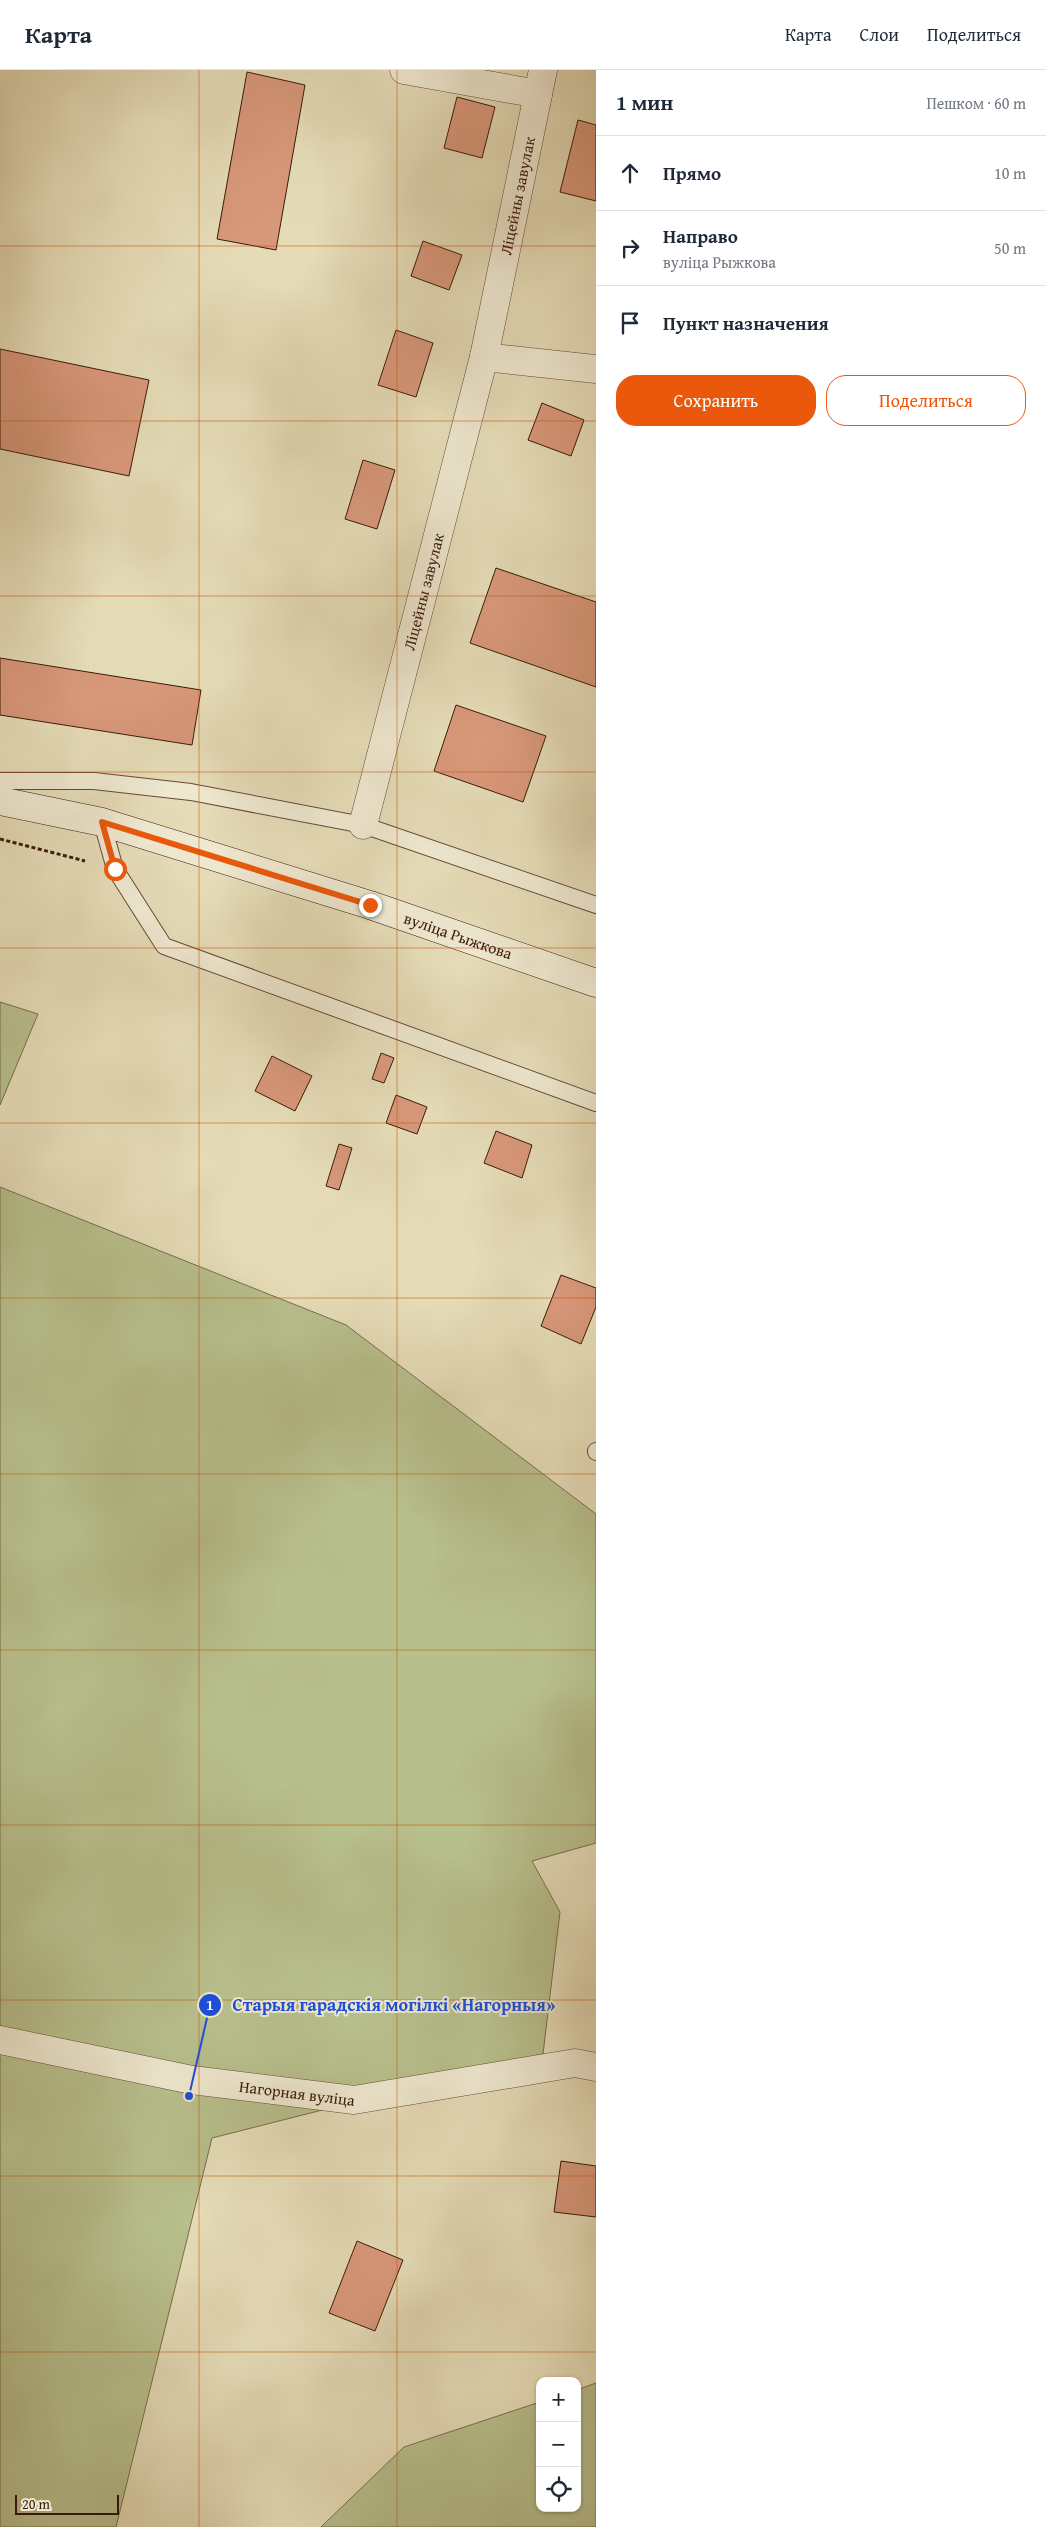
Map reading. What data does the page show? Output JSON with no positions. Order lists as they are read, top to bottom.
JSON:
{
  "streets": {
    "street": ["Ліцейны завулак", "вуліца Рыжкова", "Нагорная вуліца"]
  },
  "places": ["Старыя гарадскія могілкі «Нагорныя»"],
  "scale_bar": "20 m",
  "page": {
    "header": "Карта",
    "nav": ["Карта", "Слои", "Поделиться"],
    "heading": ["1 мин", "Пешком · 60 m"],
    "list": [
      ["Прямо", "10 m"],
      ["Направо", "вуліца Рыжкова", "50 m"],
      "Пункт назначения"
    ],
    "buttons": ["Сохранить", "Поделиться"],
    "map_buttons": ["+", "−"],
    "scale": "20 m"
  }
}
